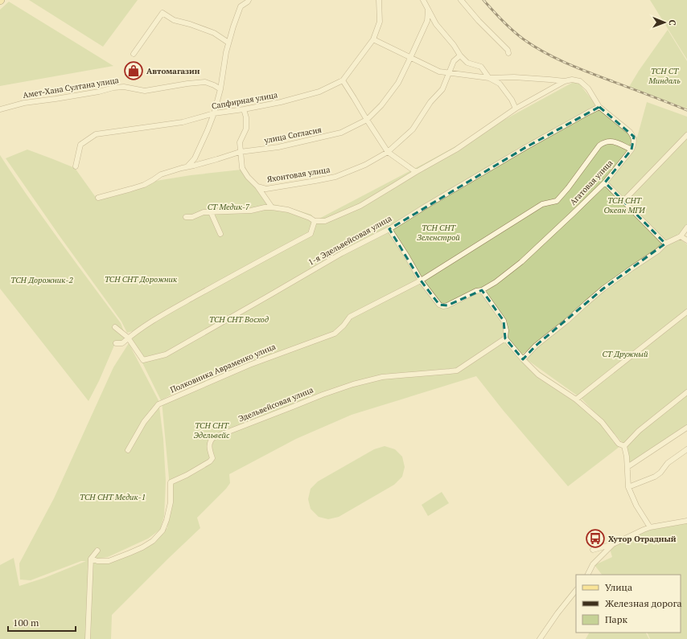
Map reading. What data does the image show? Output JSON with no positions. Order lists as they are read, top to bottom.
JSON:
{
  "streets": {
    "street": [
      "Амет-Хана Султана улица",
      "Сапфирная улица",
      "улица Согласия",
      "Яхонтовая улица",
      "Агатовая улица",
      "1-я Эдельвейсовая улица",
      "Полковника Авраменко улица",
      "Эдельвейсовая улица"
    ]
  },
  "crossings": [
    ["Агатовая улица", "1-я Эдельвейсовая улица"],
    ["Агатовая улица", "Полковника Авраменко улица"]
  ],
  "parks": [
    "ТСН СТ Миндаль",
    "ТСН СНТ Океан МГИ",
    "СТ Медик-7",
    "ТСН СНТ Зеленстрой",
    "ТСН СНТ Дорожник",
    "ТСН Дорожник-2",
    "ТСН СНТ Восход",
    "СТ Дружный",
    "ТСН СНТ Эдельвейс",
    "ТСН СНТ Медик-1"
  ],
  "places": {
    "shop": ["Автомагазин"],
    "bus stop": ["Хутор Отрадный"]
  },
  "legend": ["Улица", "Железная дорога", "Парк"],
  "scale_bar": "100 m",
  "north": "right"
}
